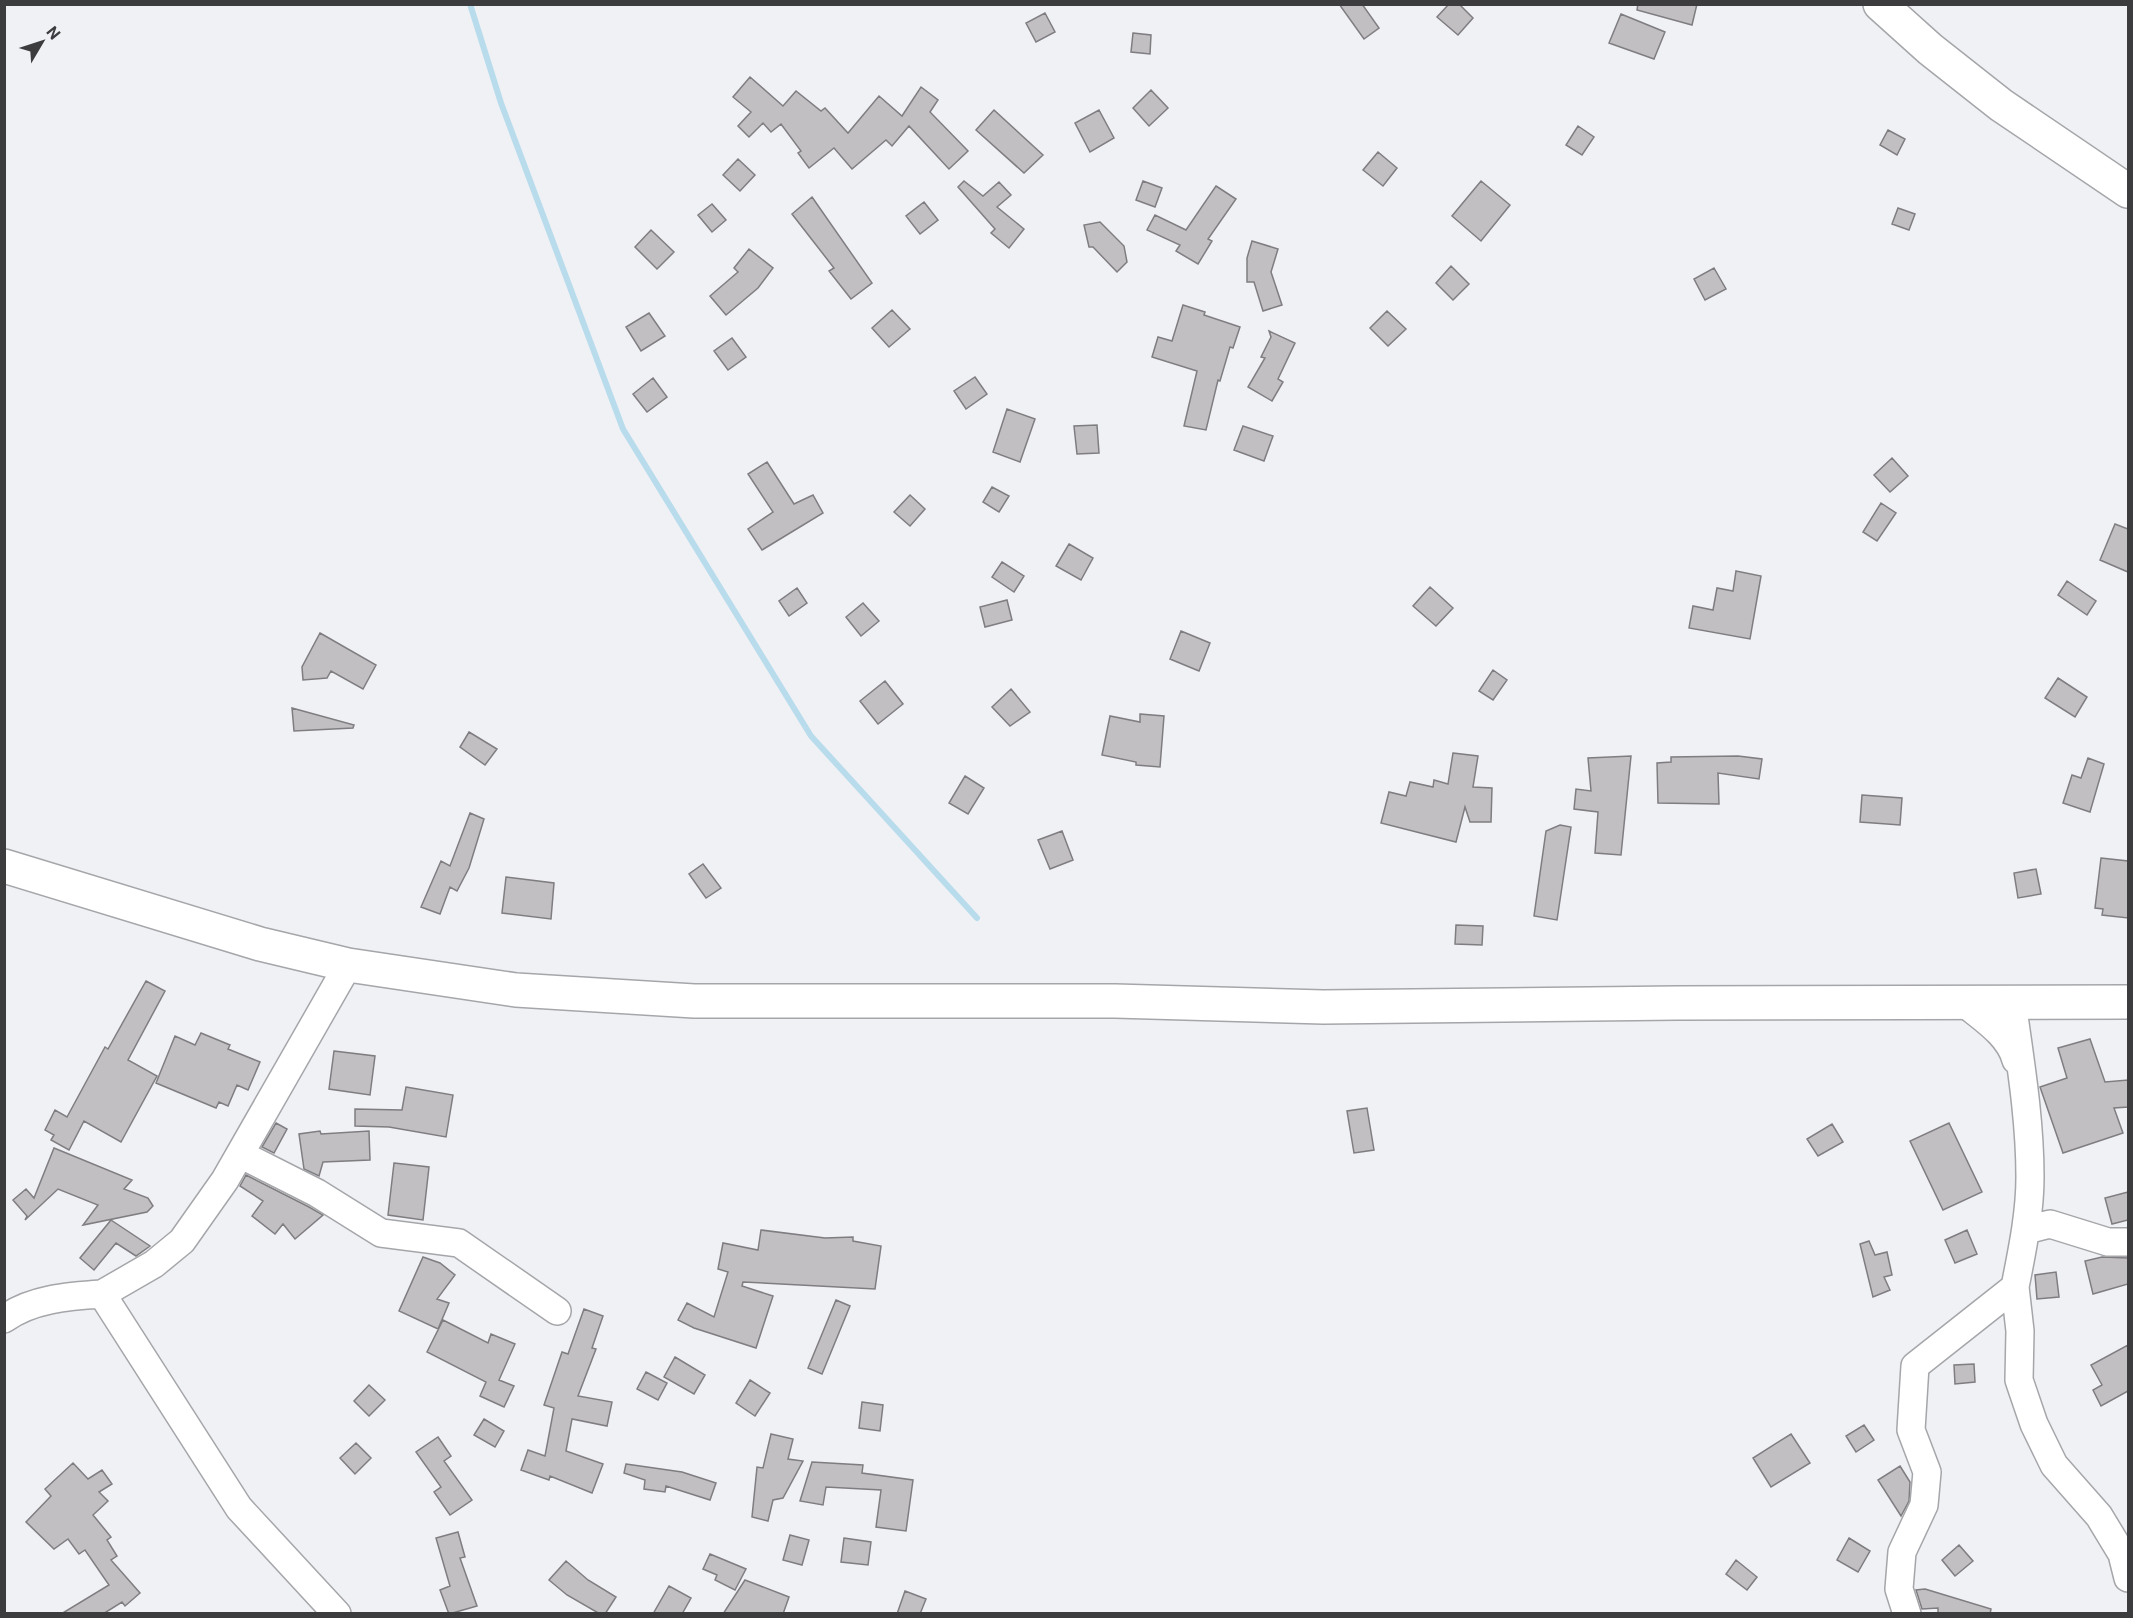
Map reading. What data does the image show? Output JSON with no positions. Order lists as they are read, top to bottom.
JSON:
{
  "north": "top right"
}
